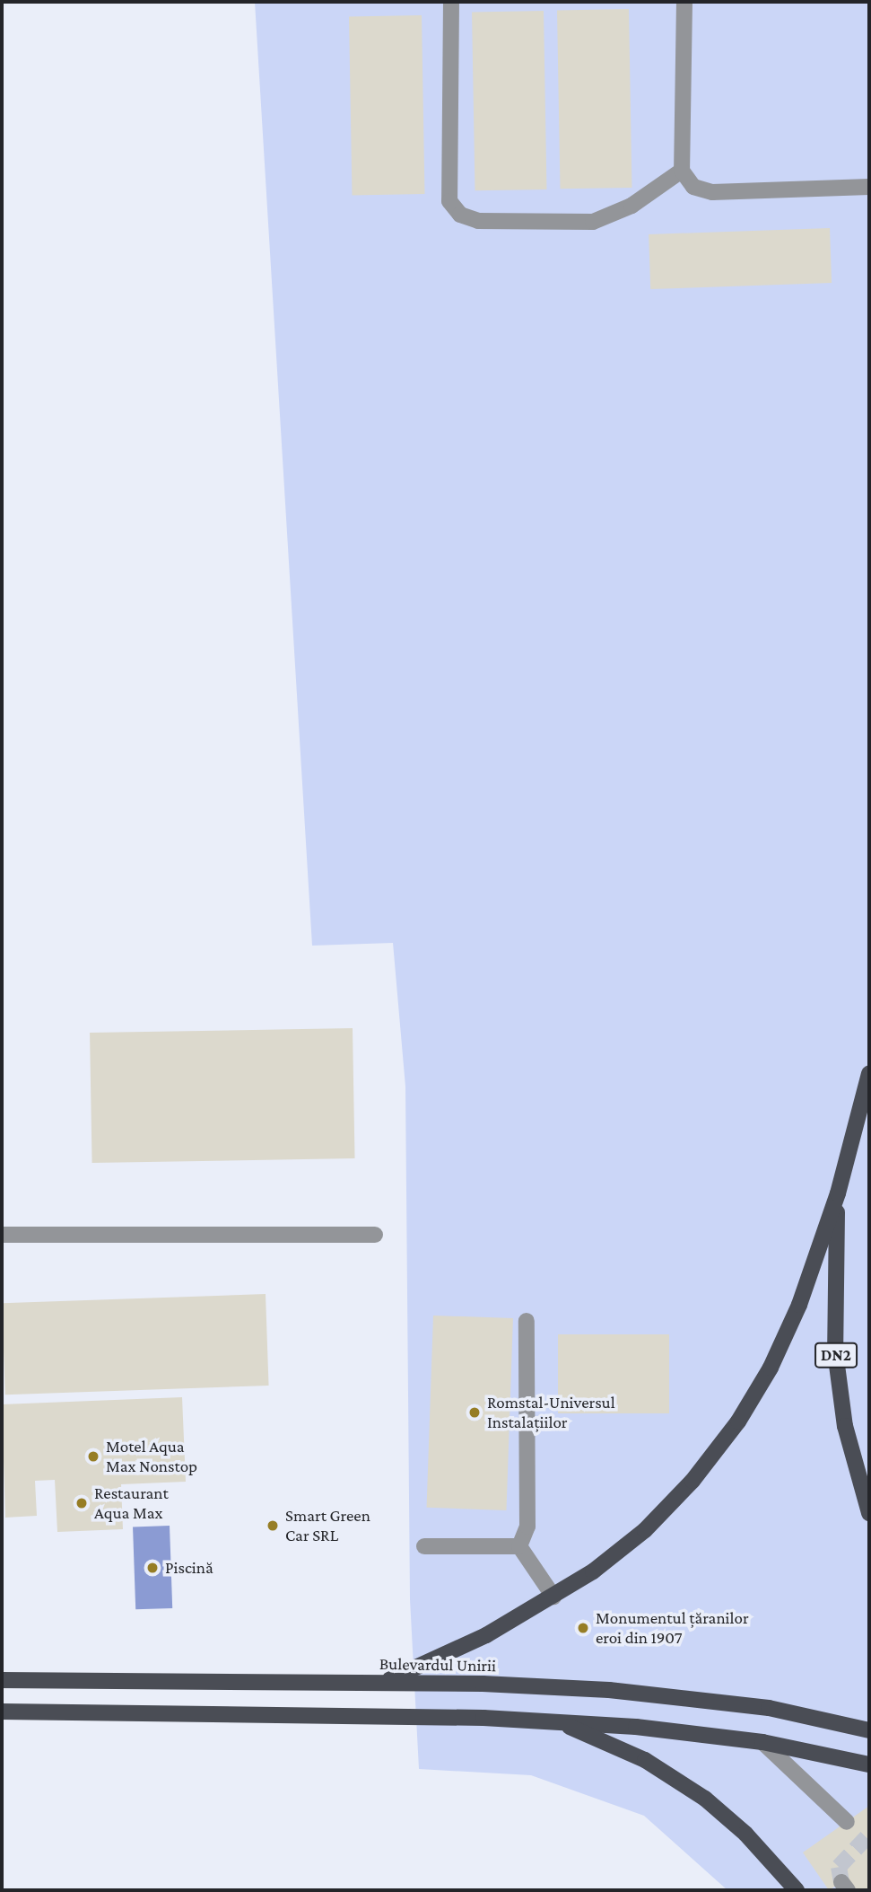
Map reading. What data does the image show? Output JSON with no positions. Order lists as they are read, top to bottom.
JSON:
{
  "streets": {
    "main road": ["DN2", "Bulevardul Unirii"]
  },
  "places": [
    "Romstal-Universul Instalațiilor",
    "Motel Aqua Max Nonstop",
    "Restaurant Aqua Max",
    "Smart Green Car SRL",
    "Piscină",
    "Monumentul țăranilor eroi din 1907"
  ]
}
